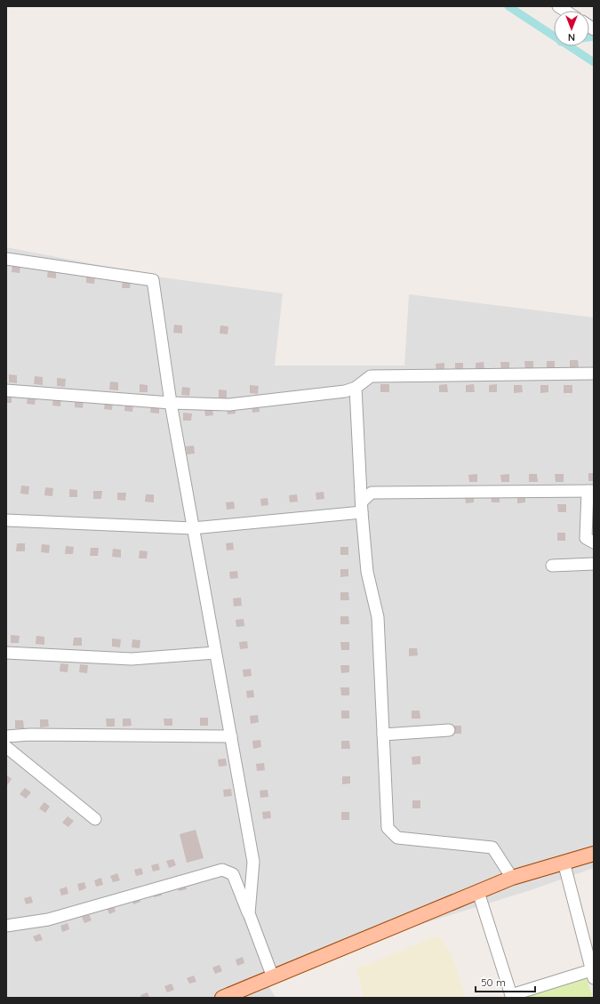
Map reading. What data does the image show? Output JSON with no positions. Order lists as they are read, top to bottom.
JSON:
{
  "scale_bar": "50 m",
  "north": "bottom"
}
